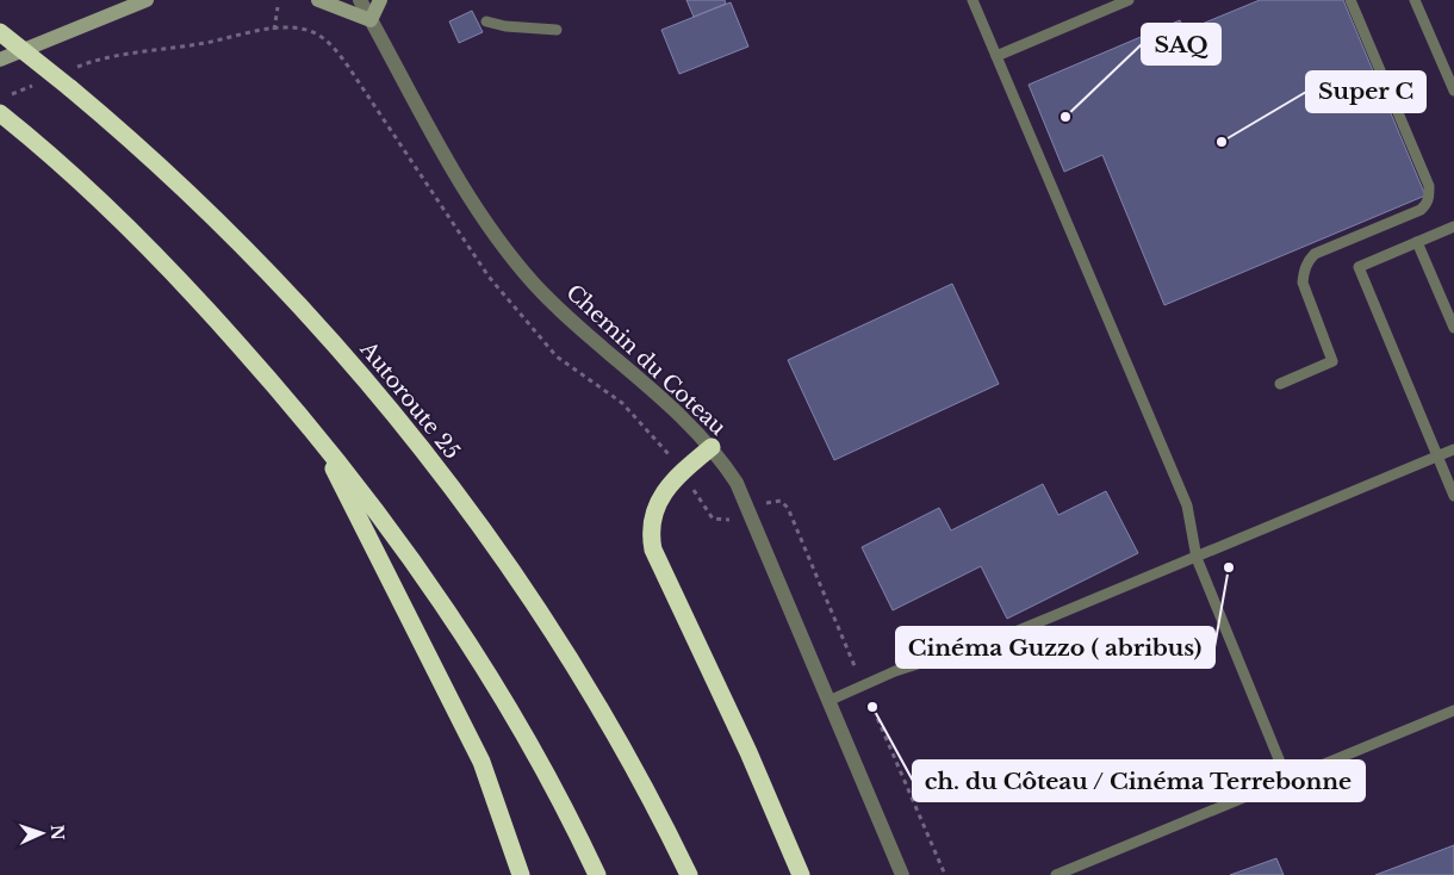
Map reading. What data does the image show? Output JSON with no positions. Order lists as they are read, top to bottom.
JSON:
{
  "streets": {
    "highway": ["Autoroute 25"],
    "street": ["Chemin du Coteau"]
  },
  "places": [
    "SAQ",
    "Super C",
    "Cinéma Guzzo ( abribus)",
    "ch. du Côteau / Cinéma Terrebonne"
  ],
  "north": "right"
}
